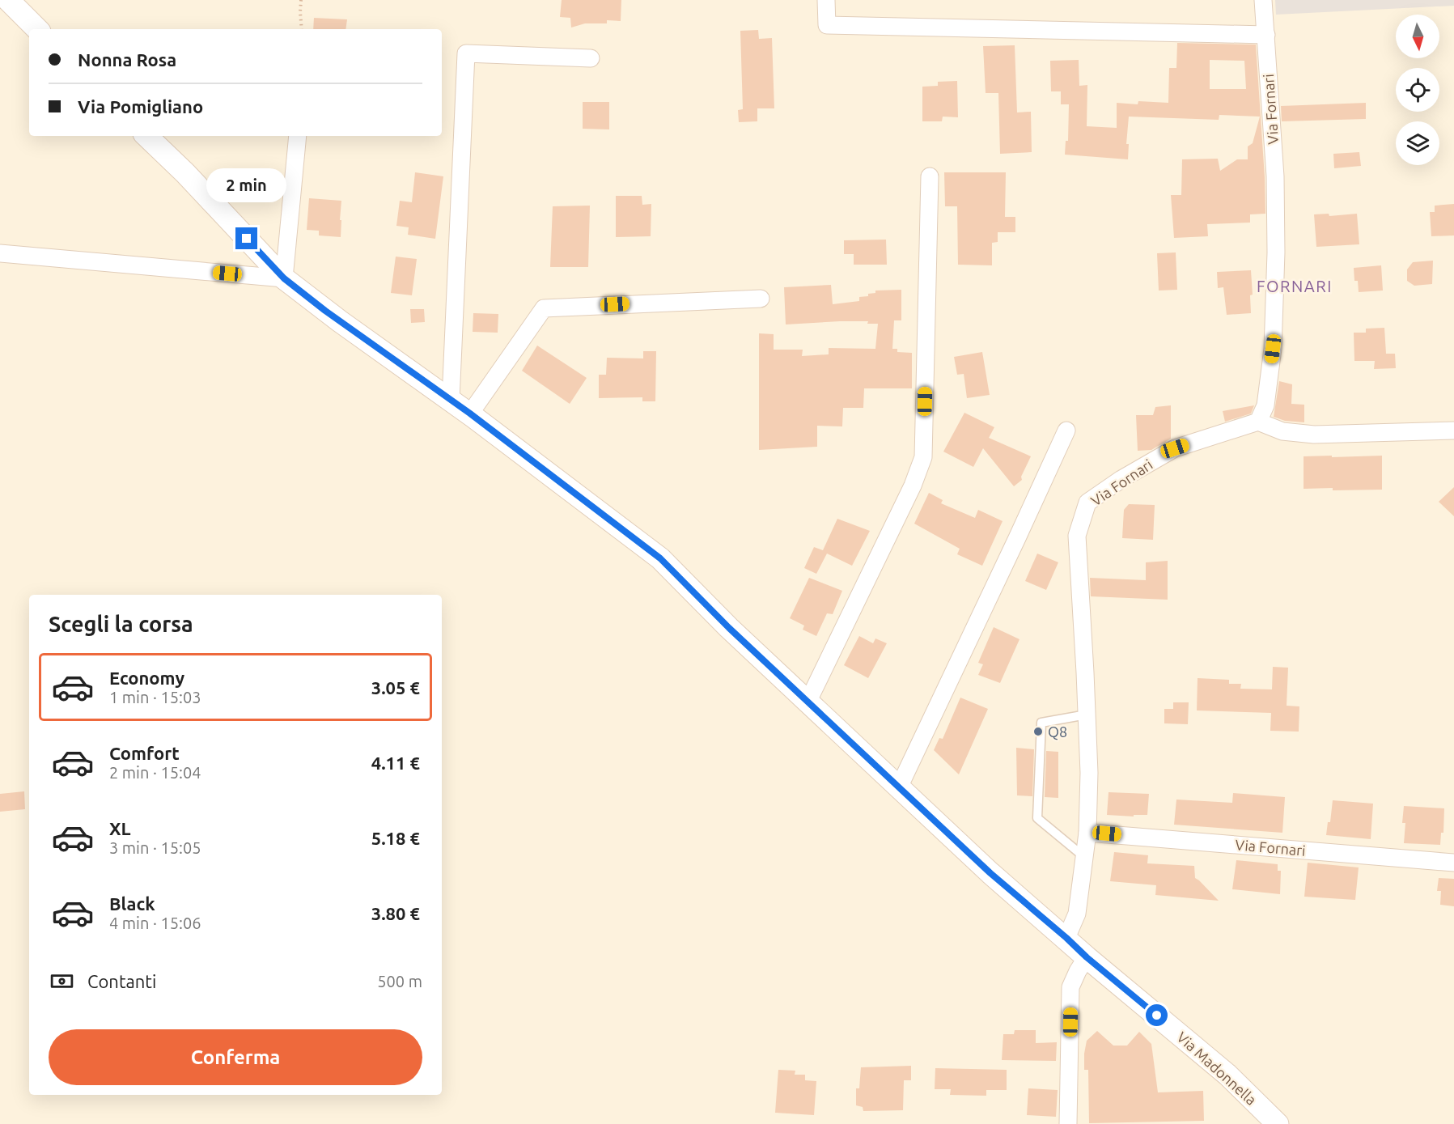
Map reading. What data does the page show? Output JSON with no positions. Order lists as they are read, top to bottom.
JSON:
{
  "streets": {
    "street": ["Via Fornari", "Via Madonnella"]
  },
  "crossings": [
    ["Via Fornari", "Via Madonnella"]
  ],
  "districts": ["FORNARI"],
  "places": ["Q8"],
  "north": "bottom",
  "page": {
    "banner": ["Nonna Rosa", "Via Pomigliano"],
    "bubble": "2 min",
    "heading": "Scegli la corsa",
    "list": [
      {
        "name": "Economy",
        "note": "1 min · 15:03",
        "value": "3.05 €"
      },
      {
        "name": "Comfort",
        "note": "2 min · 15:04",
        "value": "4.11 €"
      },
      {
        "name": "XL",
        "note": "3 min · 15:05",
        "value": "5.18 €"
      },
      {
        "name": "Black",
        "note": "4 min · 15:06",
        "value": "3.80 €"
      }
    ],
    "pay": ["Contanti", "500 m"],
    "buttons": "Conferma"
  }
}
